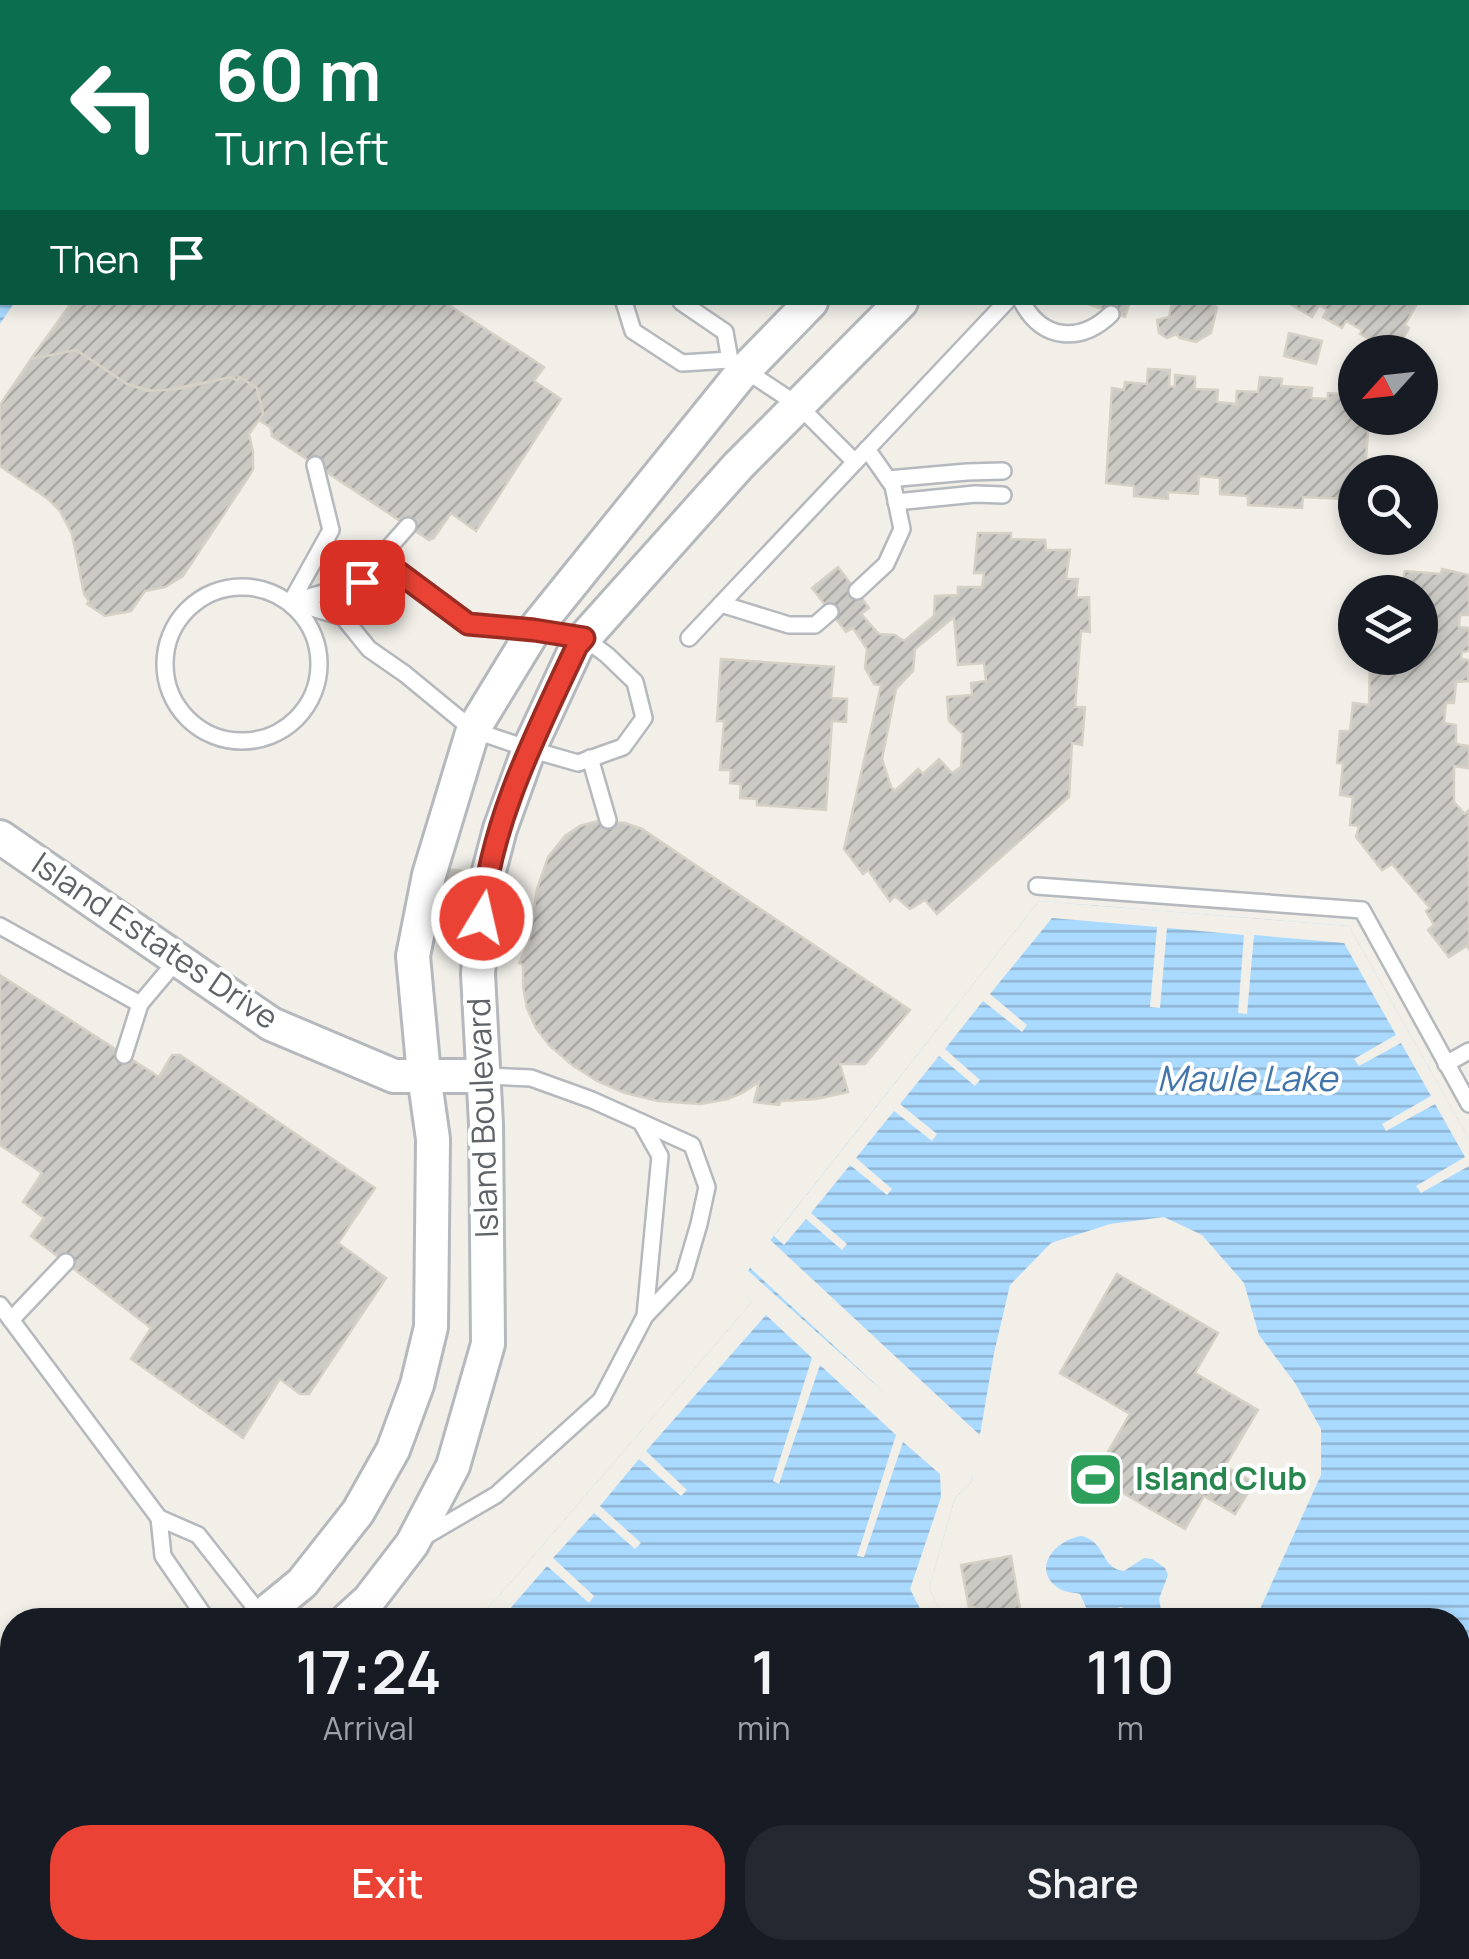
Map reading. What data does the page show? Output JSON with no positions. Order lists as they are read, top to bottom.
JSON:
{
  "streets": {
    "street": ["Island Estates Drive", "Island Boulevard"]
  },
  "crossings": [
    ["Island Estates Drive", "Island Boulevard"]
  ],
  "water": ["Maule Lake"],
  "places": {
    "sports": ["Island Club"]
  },
  "north": "bottom left",
  "page": {
    "turn": ["60 m", "Turn left"],
    "then": "Then",
    "eta": [
      "17:24",
      "Arrival",
      "1",
      "min",
      "110",
      "m"
    ],
    "buttons": ["Exit", "Share"]
  }
}
